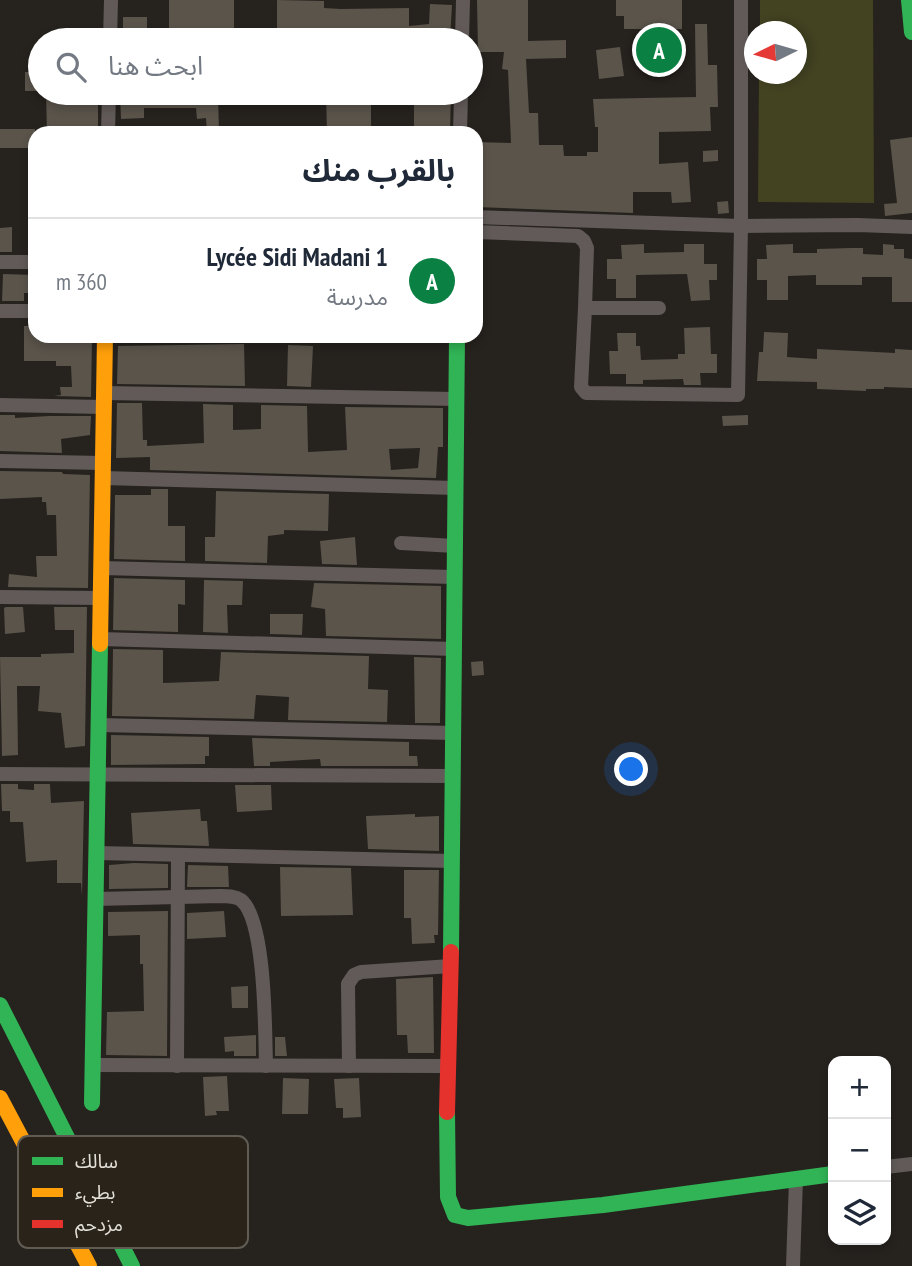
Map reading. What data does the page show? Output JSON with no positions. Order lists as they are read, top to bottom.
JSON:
{
  "legend": ["سالك", "بطيء", "مزدحم"],
  "north": "left",
  "page": {
    "pins": "A",
    "search": "ابحث هنا",
    "heading": "بالقرب منك",
    "list": [
      {
        "mark": "A",
        "name": "Lycée Sidi Madani 1",
        "note": "مدرسة",
        "value": "360 m"
      }
    ],
    "map_buttons": ["+", "−"]
  }
}
